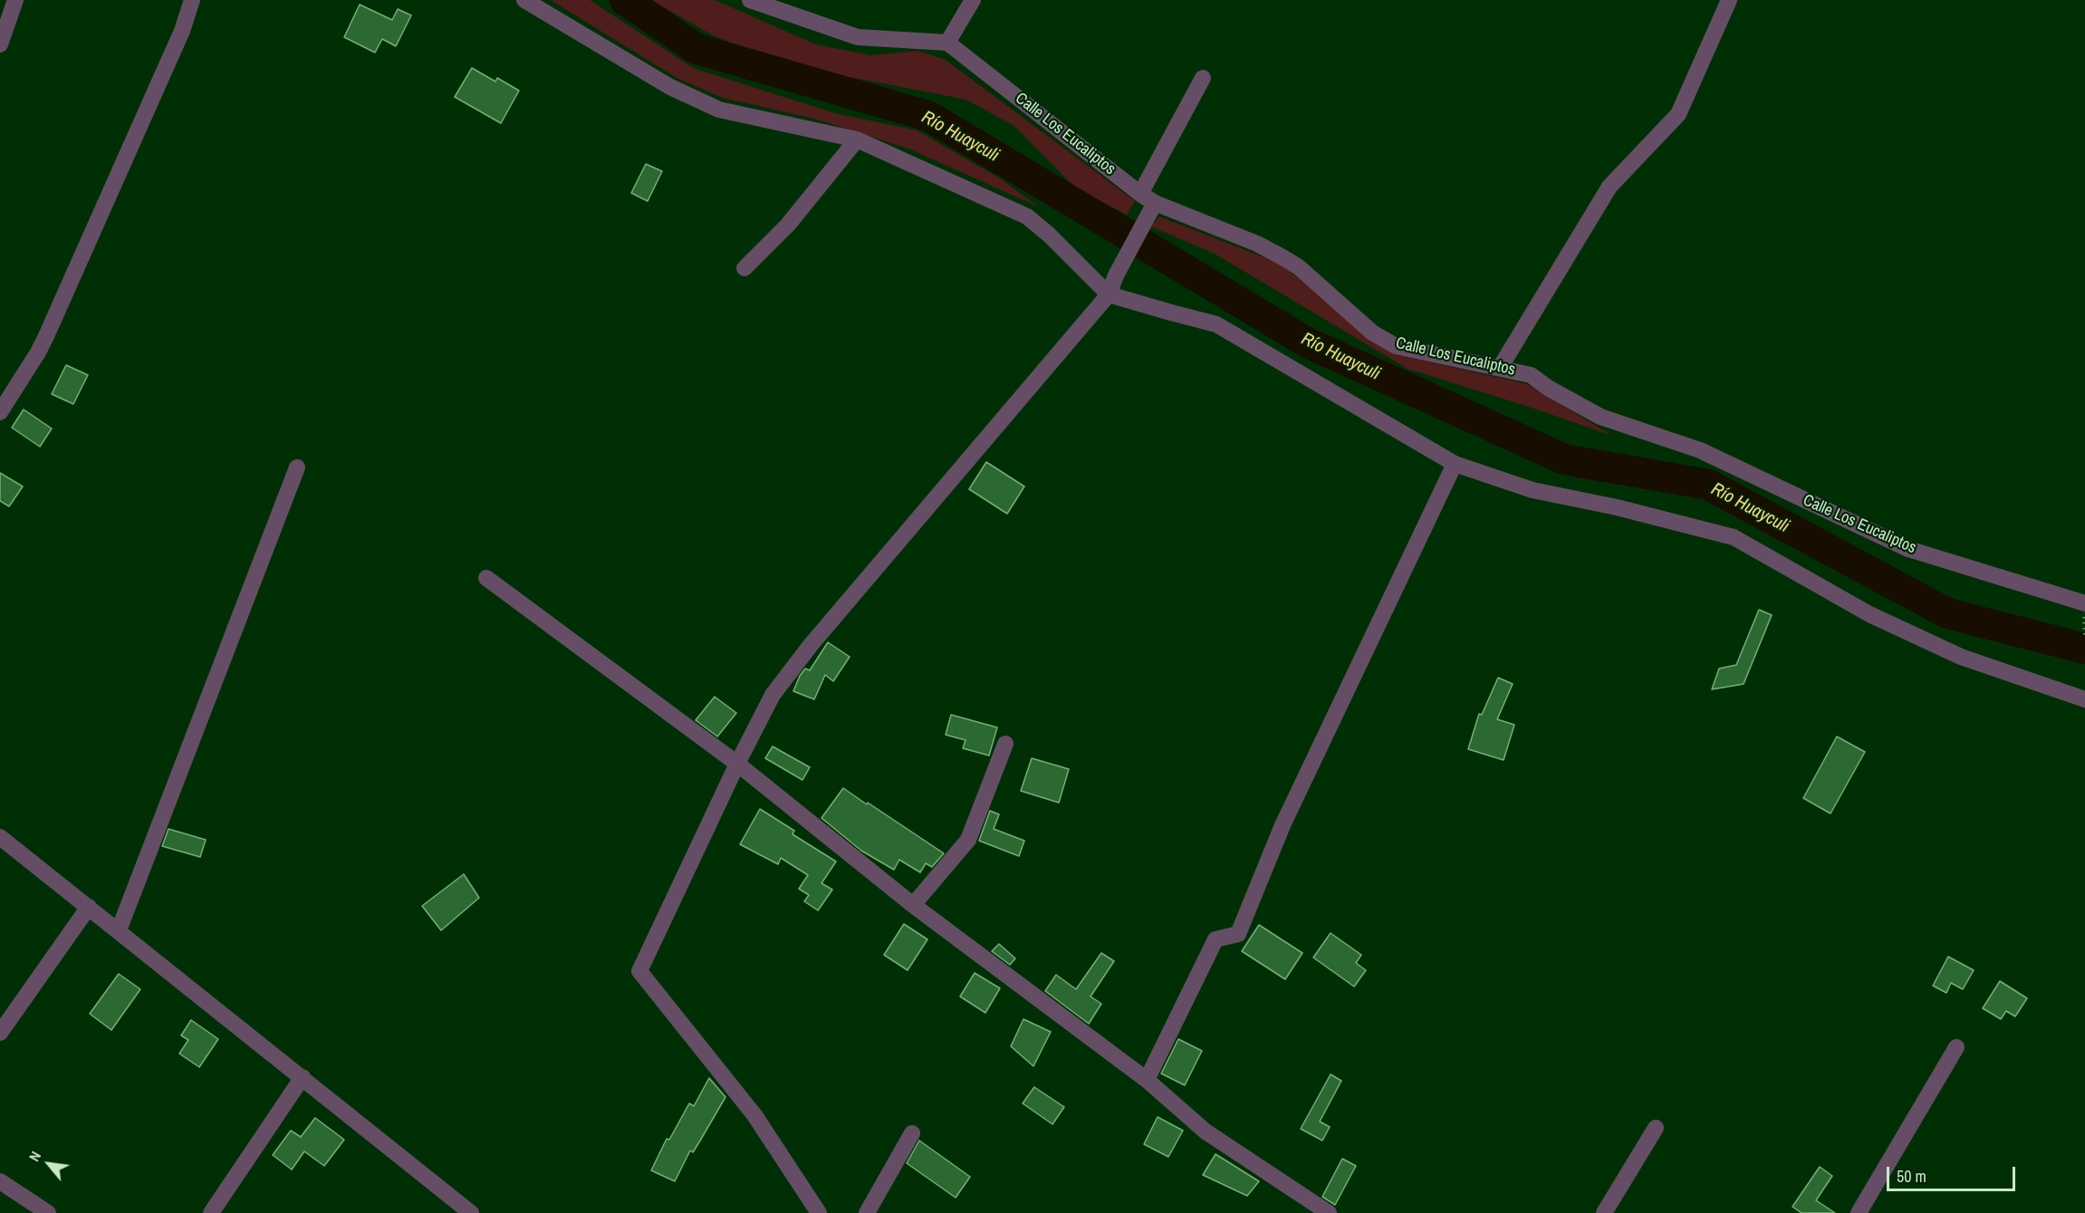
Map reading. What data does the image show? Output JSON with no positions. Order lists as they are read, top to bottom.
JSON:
{
  "streets": {
    "street": ["Calle Los Eucaliptos"]
  },
  "water": ["Río Huayculi"],
  "scale_bar": "50 m",
  "north": "top left"
}
